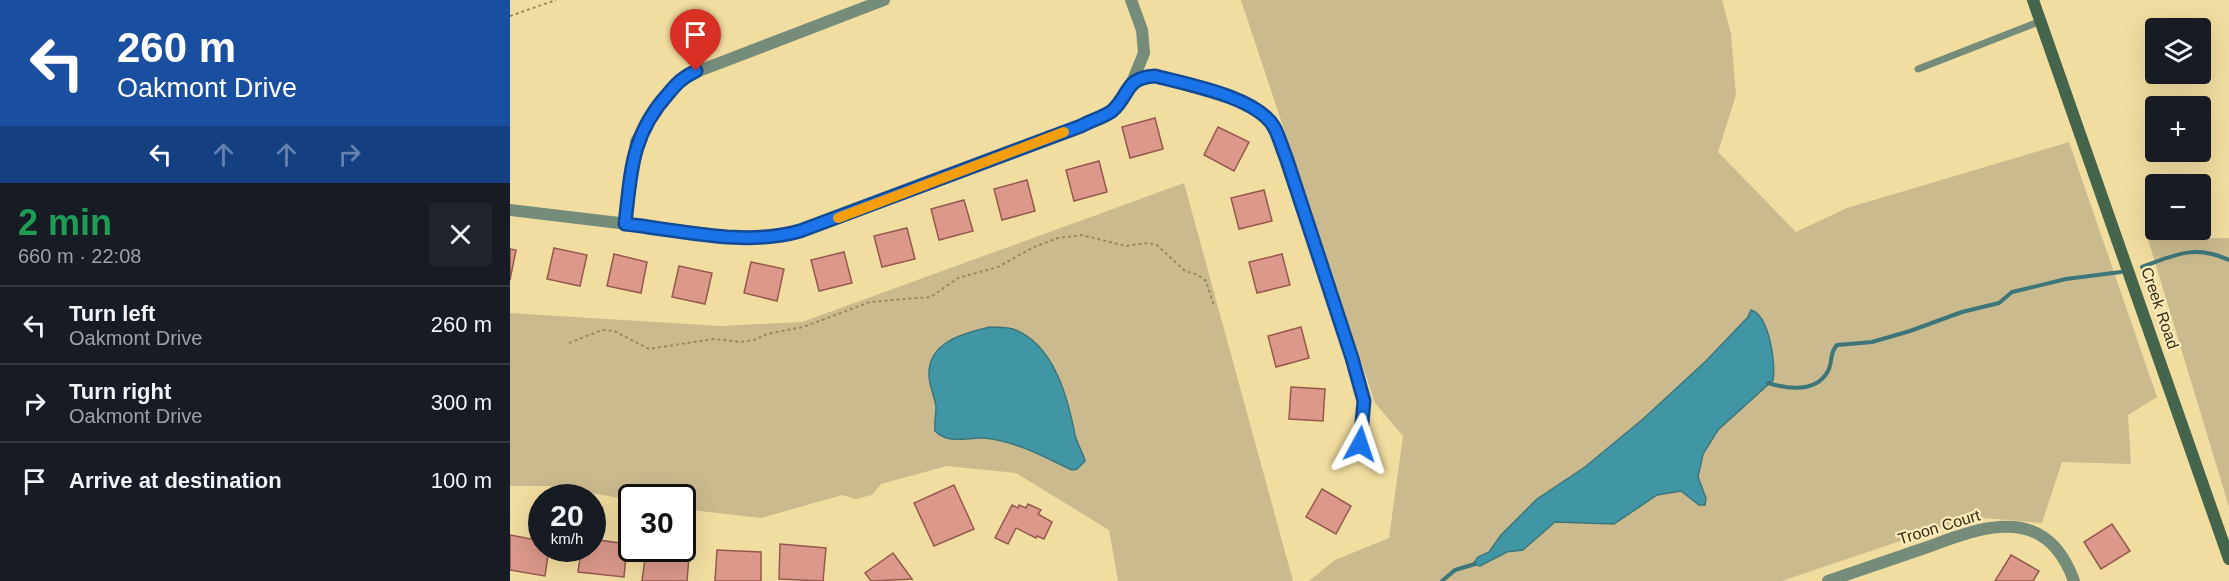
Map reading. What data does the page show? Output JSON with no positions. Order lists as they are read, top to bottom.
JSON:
{
  "streets": {
    "main road": ["Creek Road"],
    "street": ["Troon Court"]
  },
  "page": {
    "turn": ["260 m", "Oakmont Drive"],
    "map_buttons": ["+", "−"],
    "heading": ["2 min", "660 m · 22:08"],
    "list": [
      {
        "name": "Turn left",
        "note": "Oakmont Drive",
        "value": "260 m"
      },
      {
        "name": "Turn right",
        "note": "Oakmont Drive",
        "value": "300 m"
      },
      {
        "name": "Arrive at destination",
        "value": "100 m"
      }
    ],
    "speed": "20 km/h",
    "limit": "30"
  }
}
